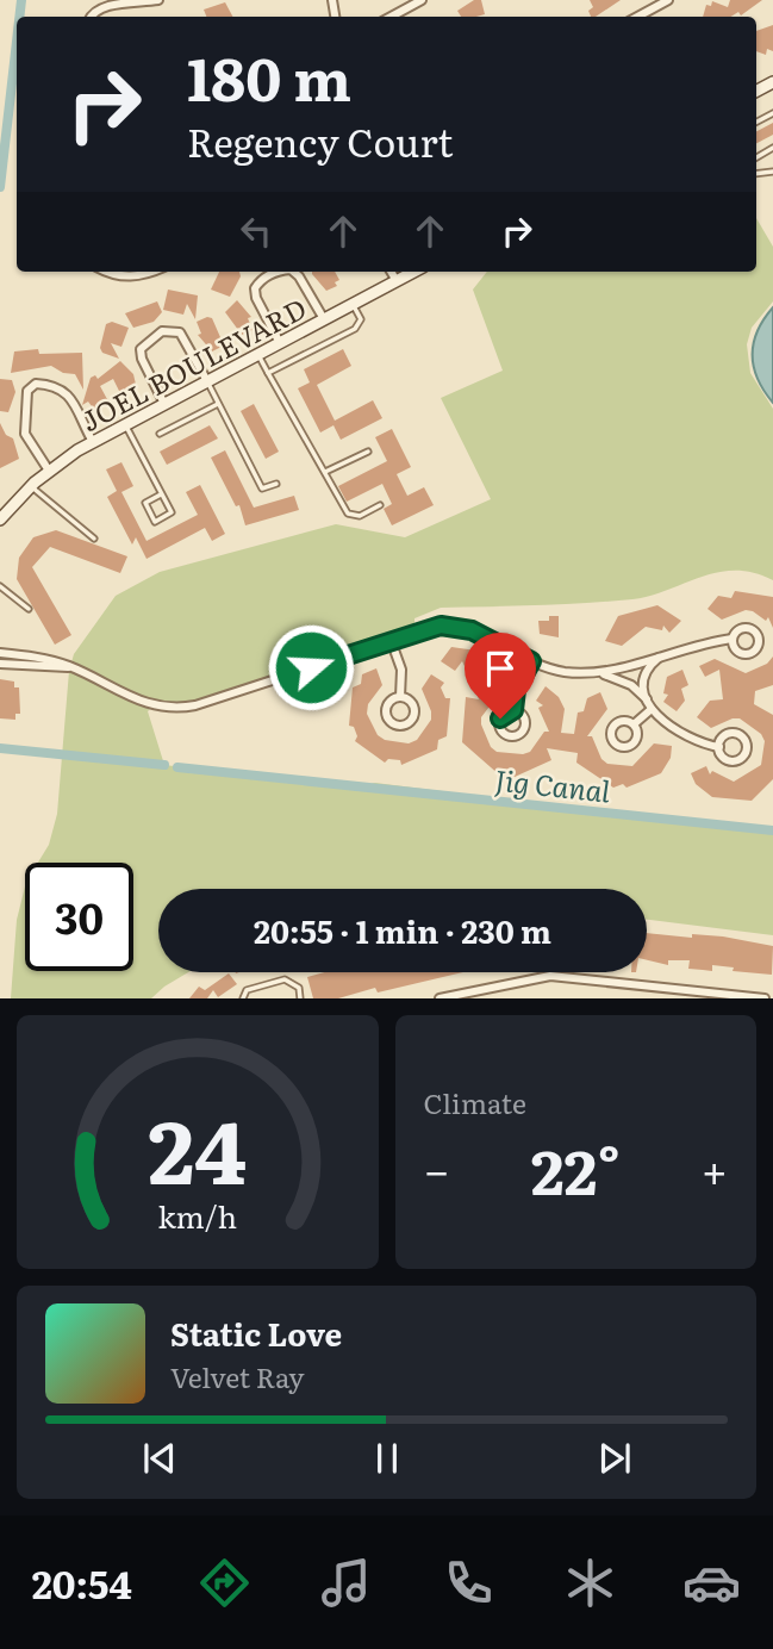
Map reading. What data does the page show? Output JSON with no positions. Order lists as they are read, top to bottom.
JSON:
{
  "streets": {
    "main road": ["JOEL BOULEVARD"]
  },
  "water": ["Jig Canal"],
  "page": {
    "turn": ["180 m", "Regency Court"],
    "limit": "30",
    "trip": "20:55 · 1 min · 230 m",
    "tile": "Climate",
    "heat": ["−", "22°", "+"],
    "song": ["Static Love", "Velvet Ray"],
    "tabs": "20:54",
    "gauge": ["24", "km/h"]
  }
}
